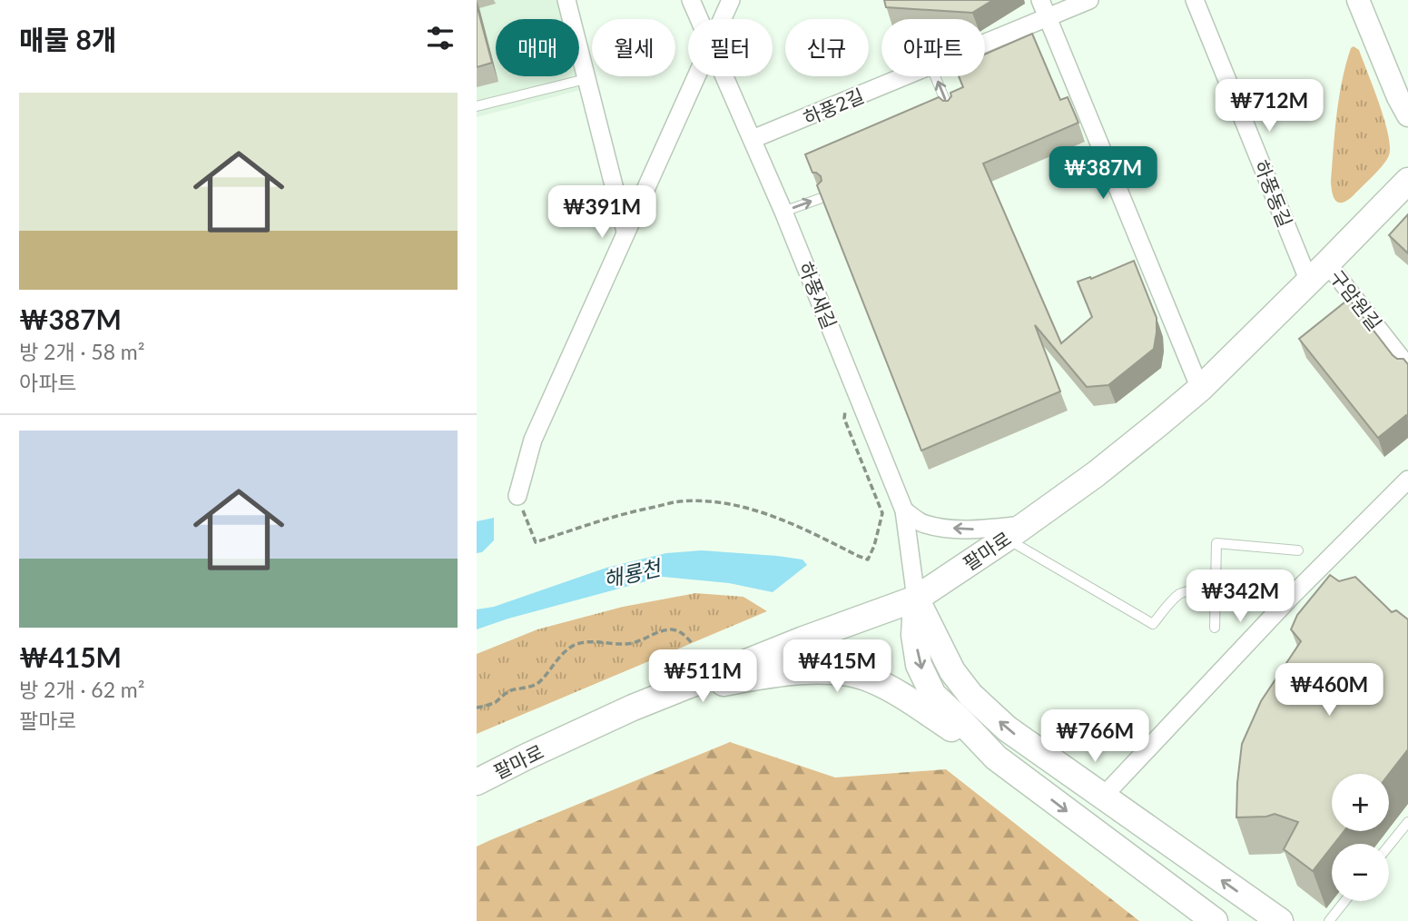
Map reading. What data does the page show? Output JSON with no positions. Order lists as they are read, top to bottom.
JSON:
{
  "streets": {
    "main road": ["팔마로"],
    "street": [
      "하풍2길",
      "하풍동길",
      "하풍새길",
      "구암원길"
    ]
  },
  "crossings": [
    ["하풍2길", "하풍새길"],
    ["하풍동길", "팔마로"],
    ["하풍새길", "팔마로"],
    ["구암원길", "팔마로"]
  ],
  "water": ["해룡천"],
  "page": {
    "heading": "매물 8개",
    "chip": [
      "매매",
      "월세",
      "필터",
      "신규",
      "아파트"
    ],
    "list": [
      {
        "name": "₩387M",
        "note": "방 2개 · 58 m² · 아파트"
      },
      {
        "name": "₩415M",
        "note": "방 2개 · 62 m² · 팔마로"
      }
    ],
    "price": [
      "₩712M",
      "₩387M",
      "₩391M",
      "₩342M",
      "₩415M",
      "₩511M",
      "₩460M",
      "₩766M"
    ],
    "map_buttons": ["+", "−"]
  }
}
